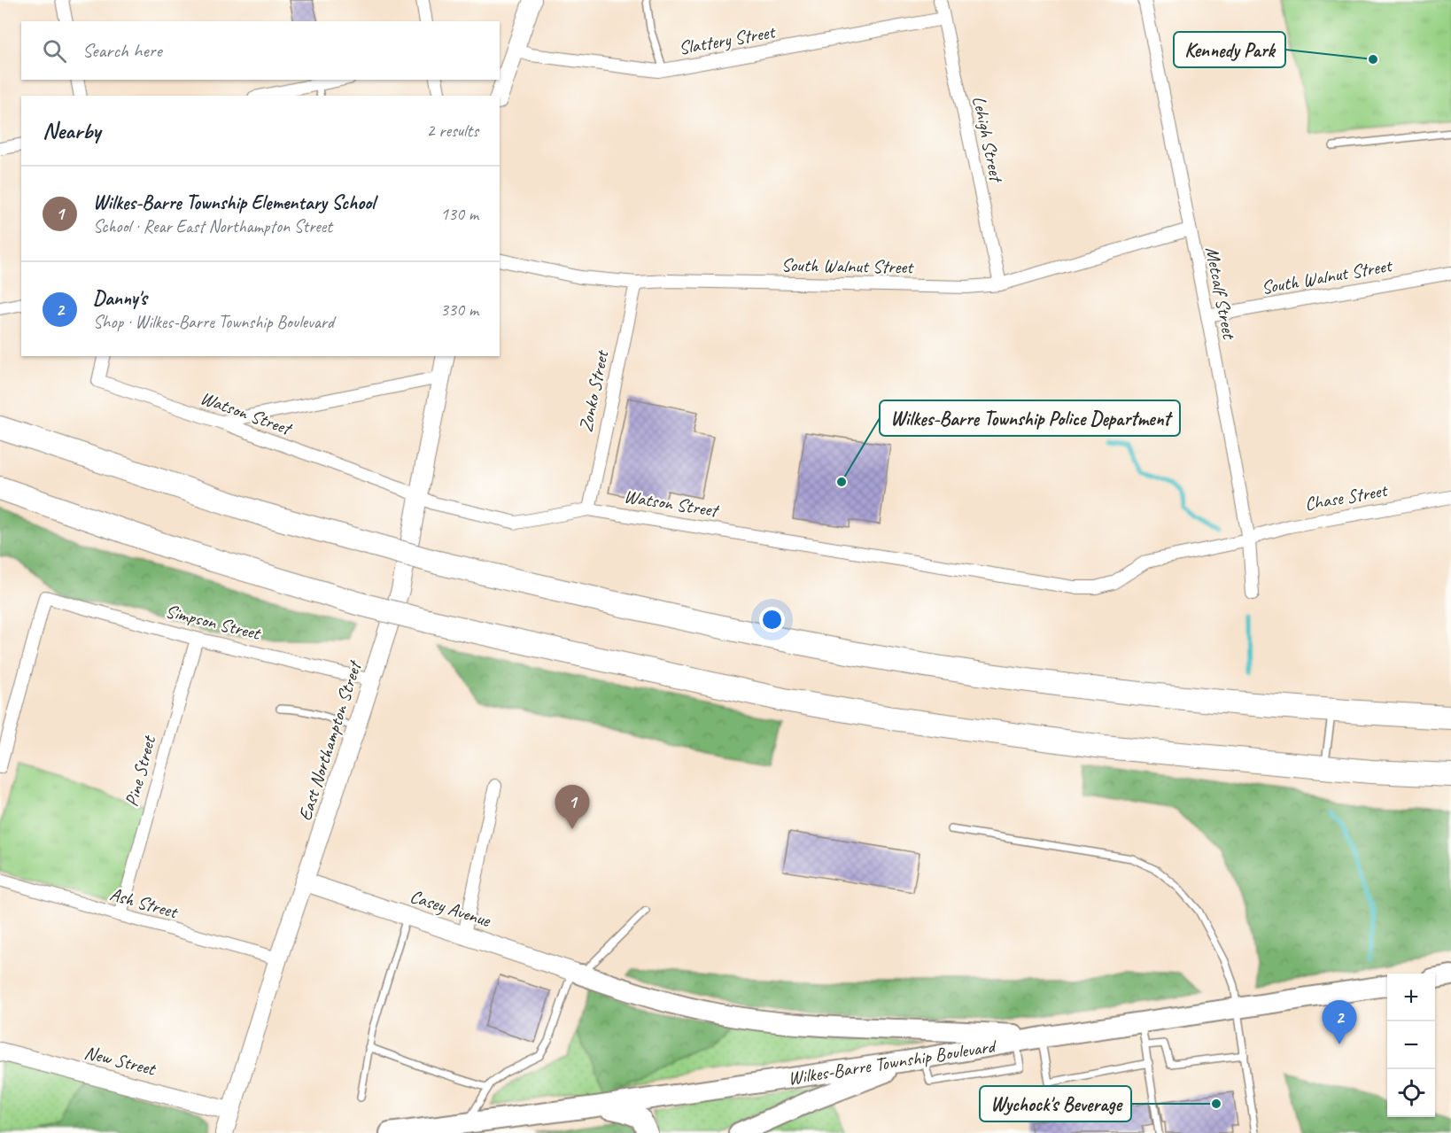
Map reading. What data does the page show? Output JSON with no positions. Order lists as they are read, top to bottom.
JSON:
{
  "streets": {
    "main road": [
      "East Northampton Street",
      "Casey Avenue",
      "New Street",
      "Wilkes-Barre Township Boulevard"
    ],
    "street": [
      "Slattery Street",
      "Lehigh Street",
      "South Walnut Street",
      "Metcalf Street",
      "Zonko Street",
      "Watson Street",
      "Chase Street",
      "Simpson Street",
      "Pine Street",
      "Ash Street"
    ]
  },
  "crossings": [
    ["Slattery Street", "Lehigh Street"],
    ["Lehigh Street", "South Walnut Street"],
    ["South Walnut Street", "Metcalf Street"],
    ["South Walnut Street", "Zonko Street"],
    ["Metcalf Street", "Watson Street"],
    ["Metcalf Street", "Chase Street"],
    ["Zonko Street", "Watson Street"],
    ["Watson Street", "Chase Street"],
    ["Watson Street", "East Northampton Street"],
    ["Simpson Street", "East Northampton Street"],
    ["Simpson Street", "Pine Street"],
    ["East Northampton Street", "Ash Street"],
    ["East Northampton Street", "Casey Avenue"],
    ["East Northampton Street", "New Street"],
    ["Pine Street", "Ash Street"]
  ],
  "places": ["Kennedy Park", "Wilkes-Barre Township Police Department", "Wychock's Beverage"],
  "page": {
    "search": "Search here",
    "heading": ["Nearby", "2 results"],
    "list": [
      {
        "mark": "1",
        "name": "Wilkes-Barre Township Elementary School",
        "note": "School · Rear East Northampton Street",
        "value": "130 m"
      },
      {
        "mark": "2",
        "name": "Danny's",
        "note": "Shop · Wilkes-Barre Township Boulevard",
        "value": "330 m"
      }
    ],
    "pins": ["1", "2"],
    "map_buttons": ["+", "−"]
  }
}
